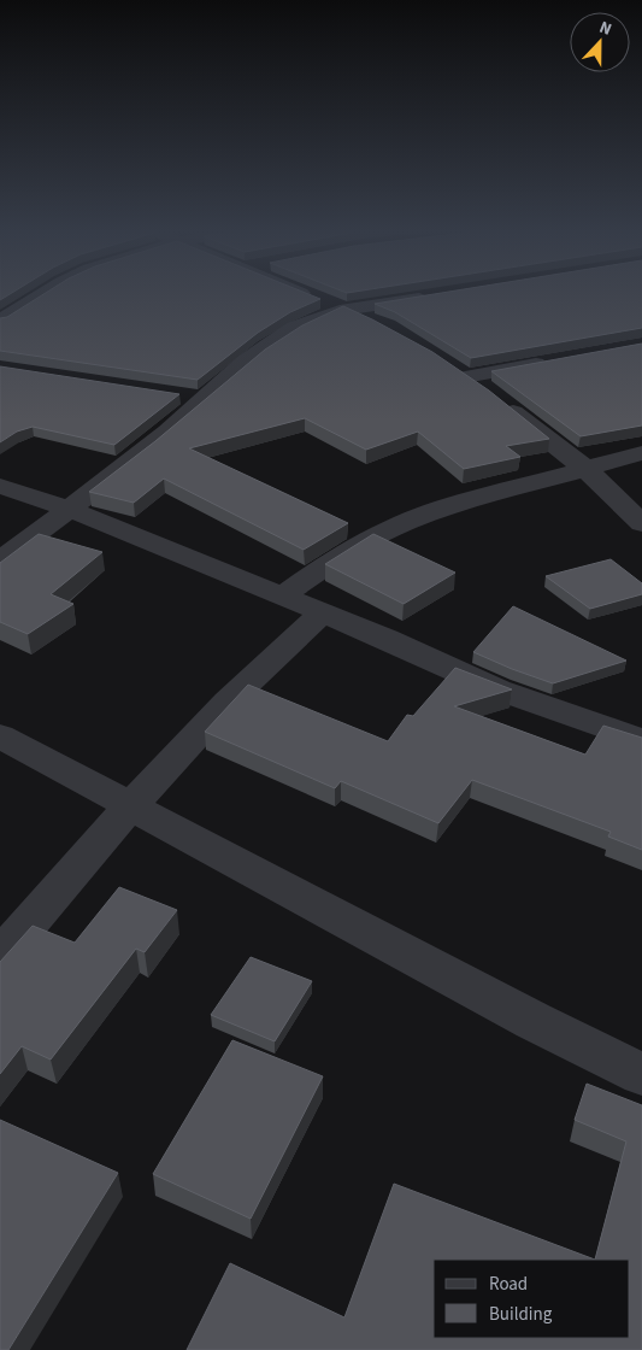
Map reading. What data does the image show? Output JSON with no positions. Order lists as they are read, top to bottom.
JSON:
{
  "legend": ["Road", "Building"],
  "north": "top"
}
